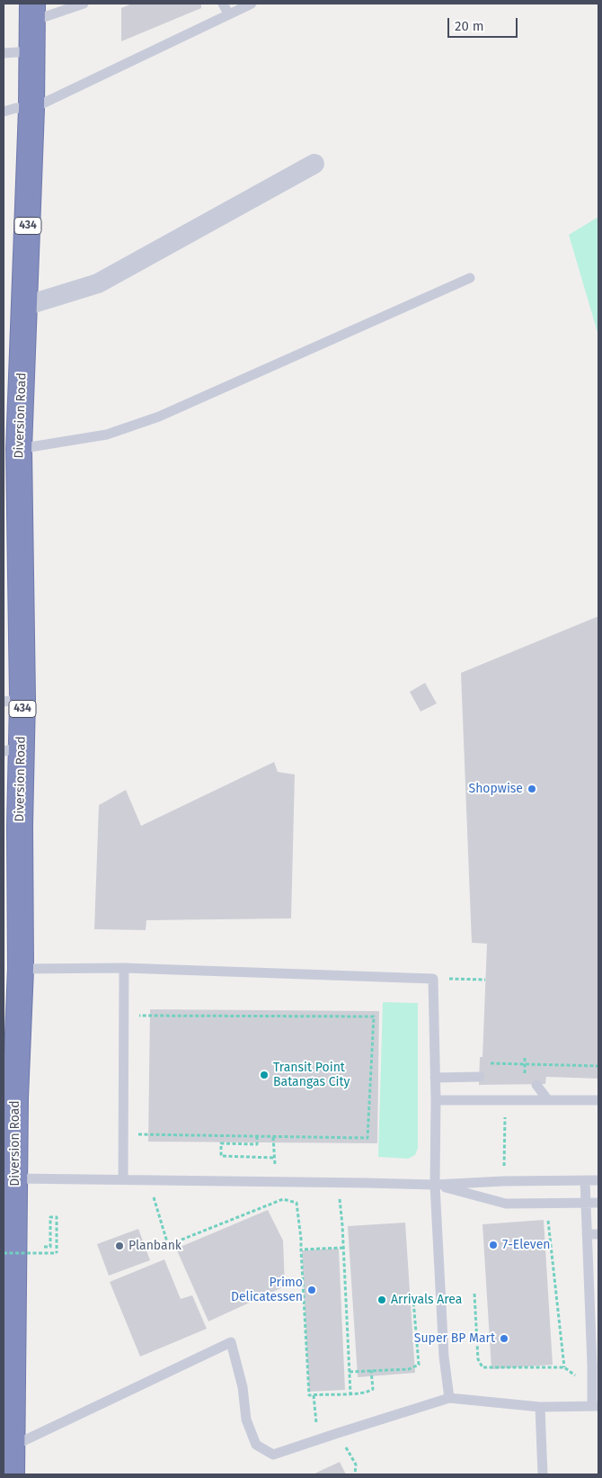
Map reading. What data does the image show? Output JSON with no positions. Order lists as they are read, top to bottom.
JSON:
{
  "streets": {
    "highway": ["434", "Diversion Road"]
  },
  "places": [
    "Shopwise",
    "Transit Point Batangas City",
    "7-Eleven",
    "Planbank",
    "Primo Delicatessen",
    "Arrivals Area",
    "Super BP Mart"
  ],
  "scale_bar": "20 m"
}
